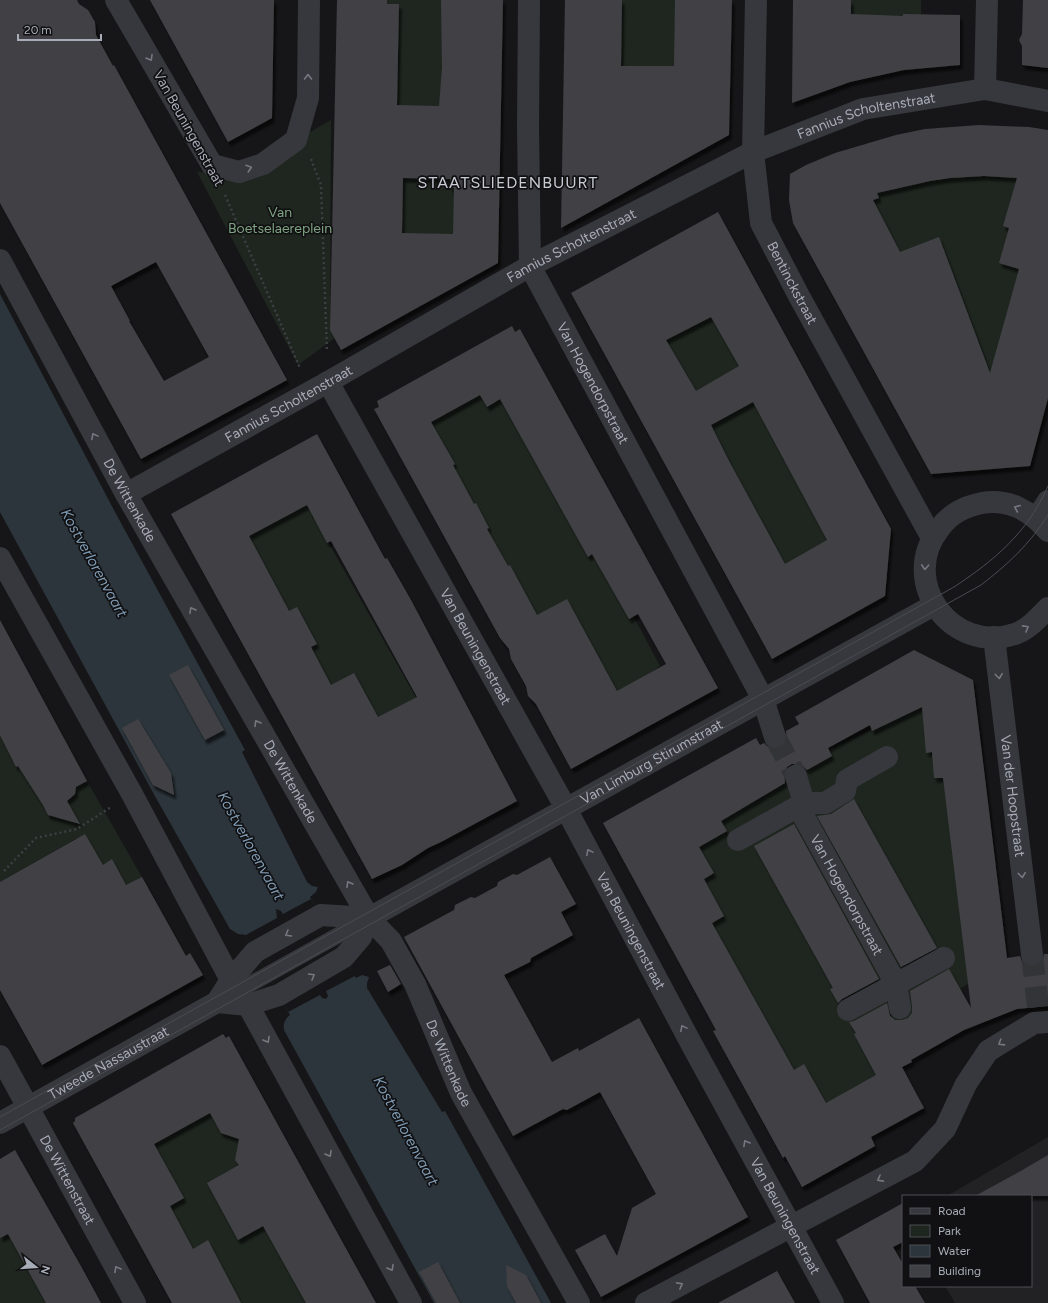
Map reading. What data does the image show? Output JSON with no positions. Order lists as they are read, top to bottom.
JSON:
{
  "streets": {
    "street": [
      "Fannius Scholtenstraat",
      "Van Beuningenstraat",
      "Bentinckstraat",
      "Van Hogendorpstraat",
      "De Wittenkade",
      "Van Limburg Stirumstraat",
      "Van der Hoopstraat",
      "Tweede Nassaustraat",
      "De Wittenstraat"
    ]
  },
  "crossings": [
    ["Fannius Scholtenstraat", "Van Beuningenstraat"],
    ["Fannius Scholtenstraat", "Bentinckstraat"],
    ["Fannius Scholtenstraat", "Van Hogendorpstraat"],
    ["Fannius Scholtenstraat", "De Wittenkade"],
    ["Van Beuningenstraat", "Van Limburg Stirumstraat"],
    ["Van Hogendorpstraat", "Van Limburg Stirumstraat"],
    ["De Wittenkade", "Van Limburg Stirumstraat"],
    ["De Wittenkade", "Tweede Nassaustraat"],
    ["Van Limburg Stirumstraat", "Tweede Nassaustraat"],
    ["Tweede Nassaustraat", "De Wittenstraat"]
  ],
  "one_way": ["Van der Hoopstraat", "De Wittenstraat"],
  "districts": ["STAATSLIEDENBUURT"],
  "water": ["Kostverlorenvaart"],
  "parks": ["Van Boetselaereplein"],
  "legend": [
    "Road",
    "Park",
    "Water",
    "Building"
  ],
  "scale_bar": "20 m",
  "north": "right"
}
